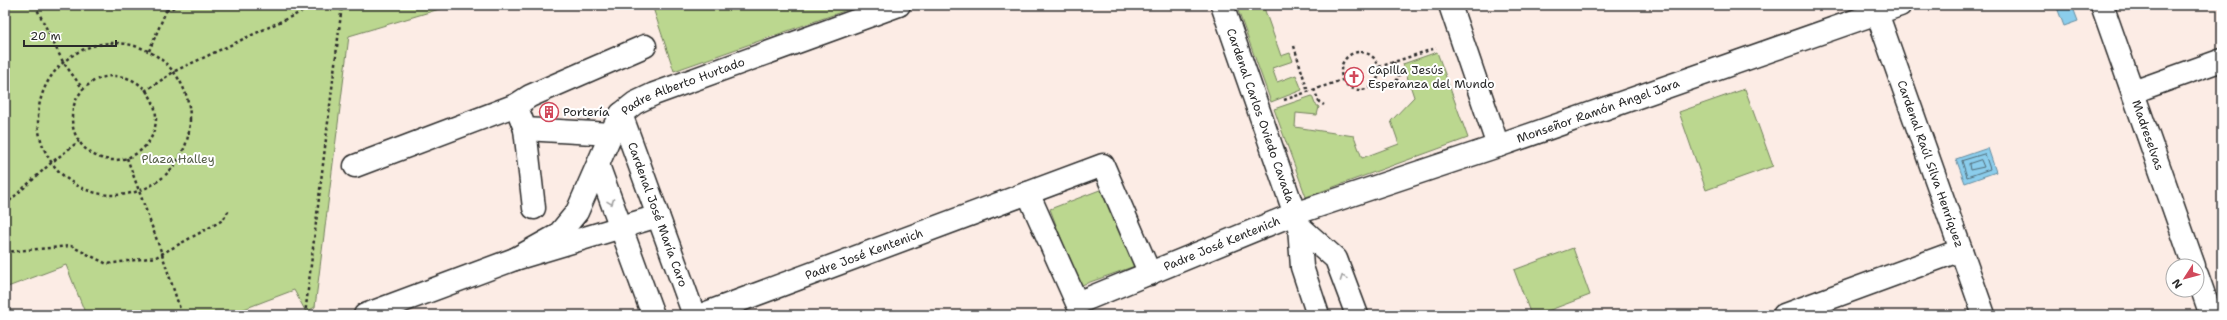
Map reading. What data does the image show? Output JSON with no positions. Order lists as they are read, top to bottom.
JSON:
{
  "streets": {
    "street": [
      "Padre Alberto Hurtado",
      "Monseñor Ramón Angel Jara",
      "Cardenal Carlos Oviedo Cavada",
      "Madreselvas",
      "Cardenal Raúl Silva Henríquez",
      "Cardenal José María Caro",
      "Padre José Kentenich"
    ]
  },
  "crossings": [
    ["Padre Alberto Hurtado", "Cardenal José María Caro"],
    ["Monseñor Ramón Angel Jara", "Cardenal Carlos Oviedo Cavada"],
    ["Monseñor Ramón Angel Jara", "Cardenal Raúl Silva Henríquez"],
    ["Monseñor Ramón Angel Jara", "Padre José Kentenich"],
    ["Cardenal Carlos Oviedo Cavada", "Padre José Kentenich"]
  ],
  "parks": ["Plaza Halley"],
  "places": {
    "church": ["Capilla Jesús Esperanza del Mundo"],
    "building": ["Portería"]
  },
  "scale_bar": "20 m",
  "north": "bottom left"
}
